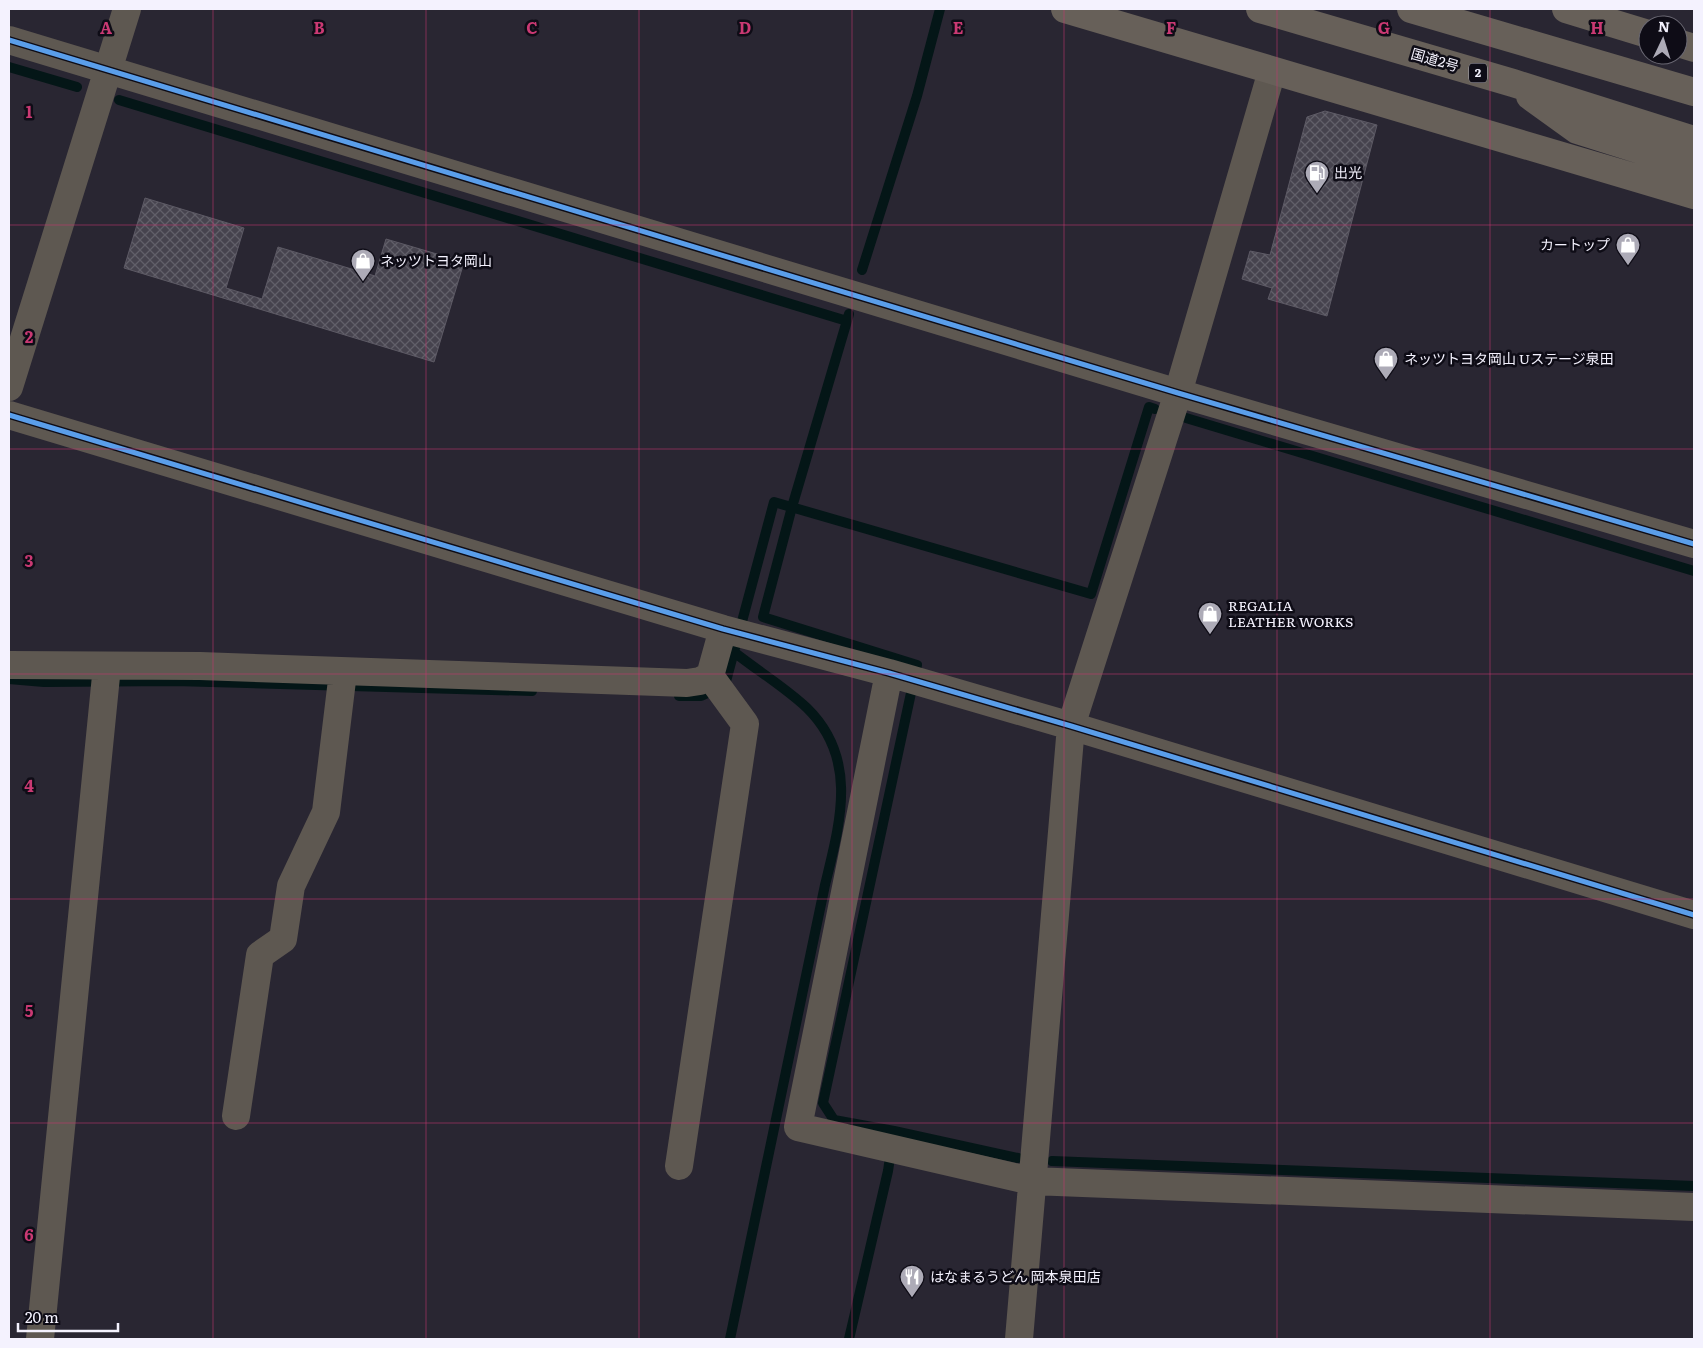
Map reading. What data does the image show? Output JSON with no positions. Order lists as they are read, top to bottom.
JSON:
{
  "streets": {
    "highway": ["国道2号", "2"]
  },
  "places": {
    "fuel station": ["出光"],
    "shop": [
      "カートップ",
      "ネッツトヨタ岡山",
      "ネッツトヨタ岡山 Uステージ泉田",
      "REGALIA LEATHER WORKS"
    ],
    "restaurant": ["はなまるうどん 岡本泉田店"]
  },
  "scale_bar": "20 m",
  "north": "top",
  "grid": {
    "columns": [
      "A",
      "B",
      "C",
      "D",
      "E",
      "F",
      "G",
      "H"
    ],
    "rows": [
      "1",
      "2",
      "3",
      "4",
      "5",
      "6"
    ]
  }
}
